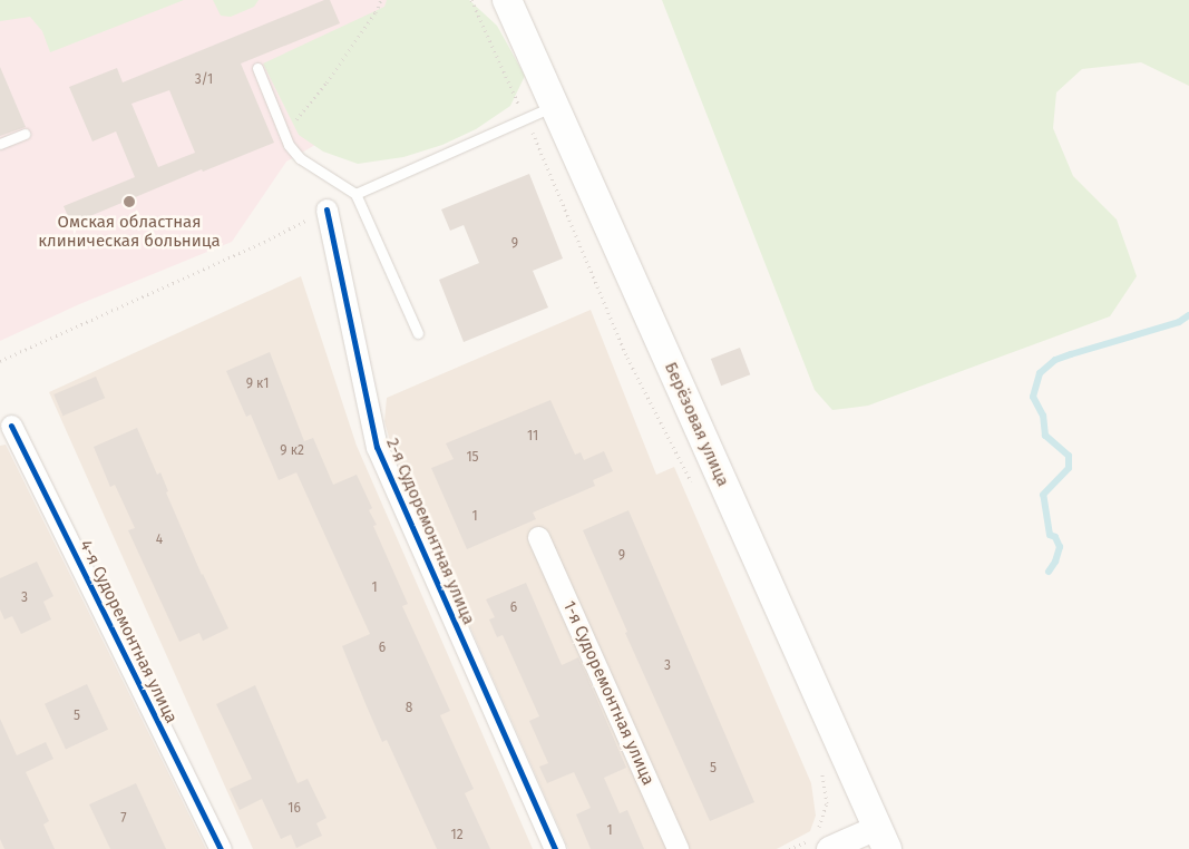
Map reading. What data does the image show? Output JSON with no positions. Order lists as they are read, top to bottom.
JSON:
{
  "streets": {
    "main road": ["Берёзовая улица"],
    "street": ["2-я Судоремонтная улица", "4-я Судоремонтная улица", "1-я Судоремонтная улица"]
  },
  "places": ["Омская областная клиническая больница"],
  "house_numbers": [
    "3/1",
    "9",
    "9 к1",
    "11",
    "9 к2",
    "15",
    "1",
    "4",
    "9",
    "1",
    "3",
    "6",
    "6",
    "3",
    "8",
    "5",
    "5",
    "16",
    "7",
    "1",
    "12"
  ]
}
